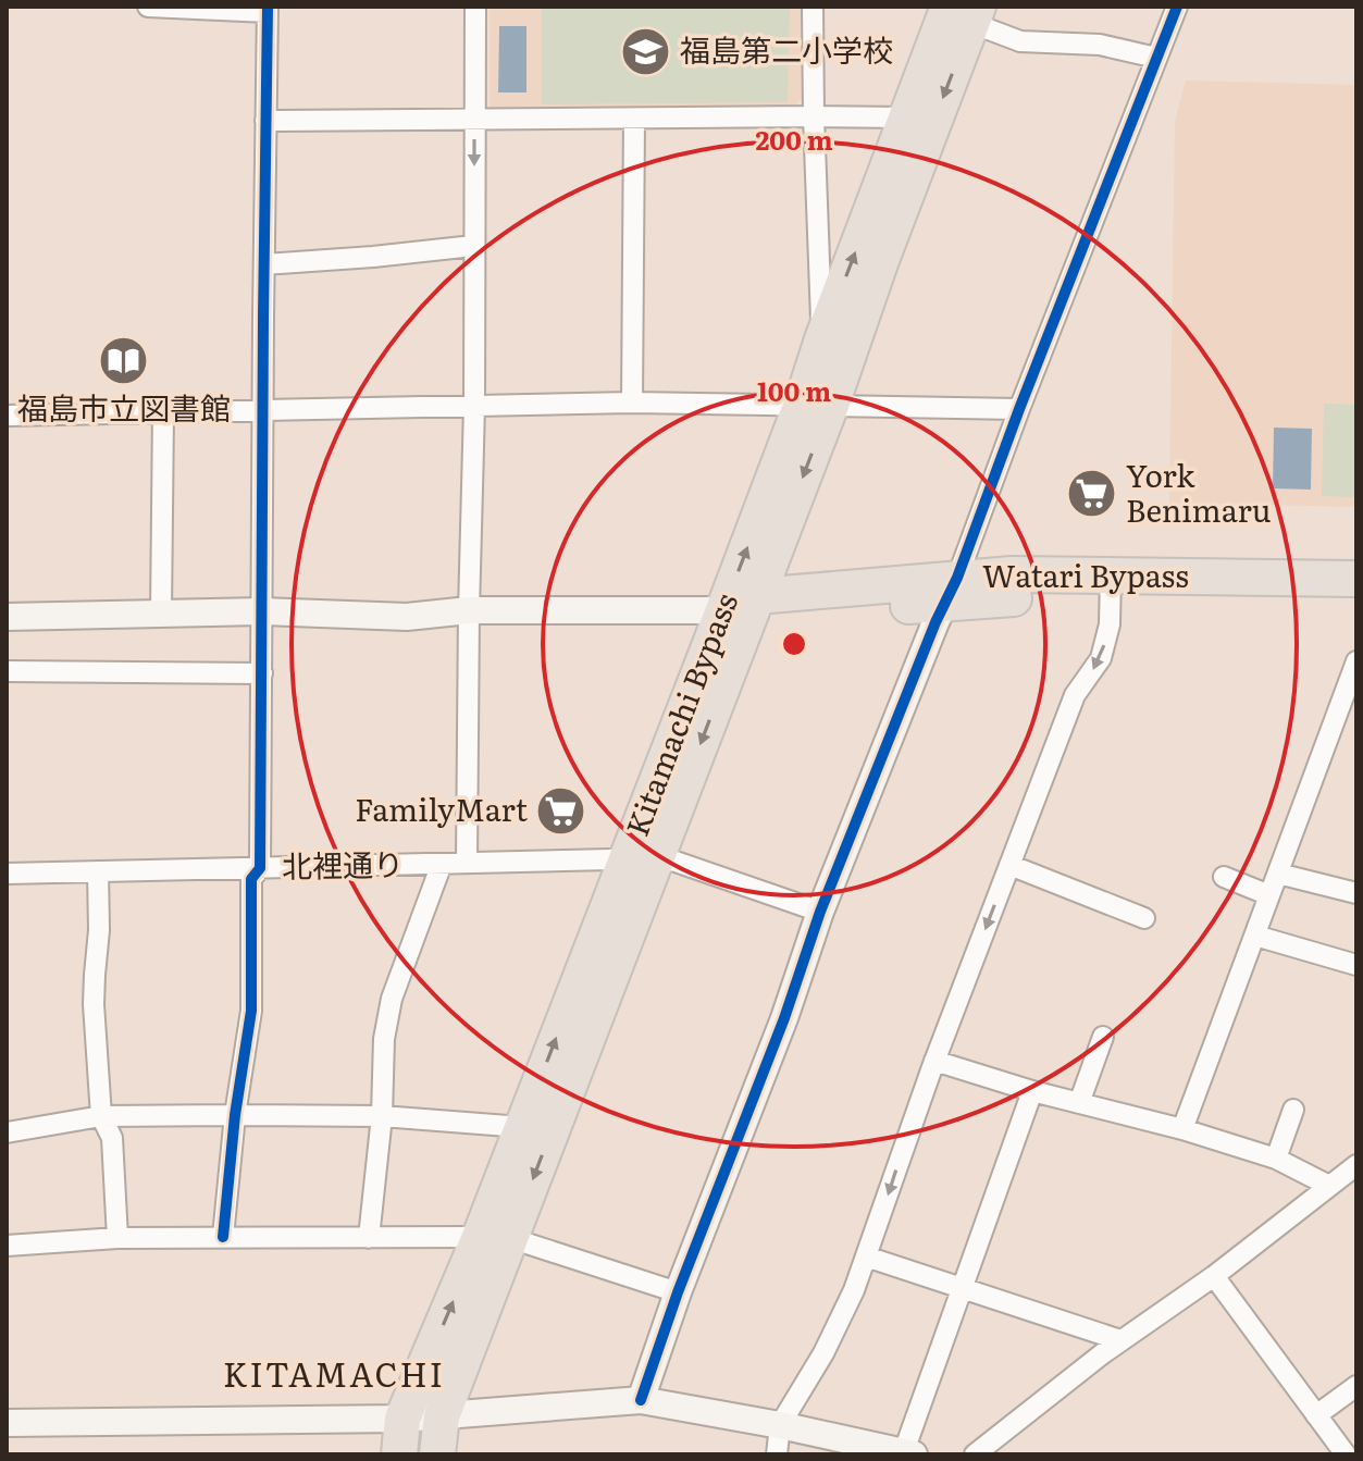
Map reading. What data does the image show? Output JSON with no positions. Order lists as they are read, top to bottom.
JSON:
{
  "streets": {
    "highway": ["Watari Bypass", "Kitamachi Bypass"],
    "street": ["北裡通り"]
  },
  "crossings": [
    ["Watari Bypass", "Kitamachi Bypass"],
    ["Kitamachi Bypass", "北裡通り"]
  ],
  "districts": ["KITAMACHI"],
  "places": {
    "school or university": ["福島第二小学校"],
    "library": ["福島市立図書館"],
    "supermarket": ["York Benimaru", "FamilyMart"]
  },
  "rings": ["200 m", "100 m"]
}
